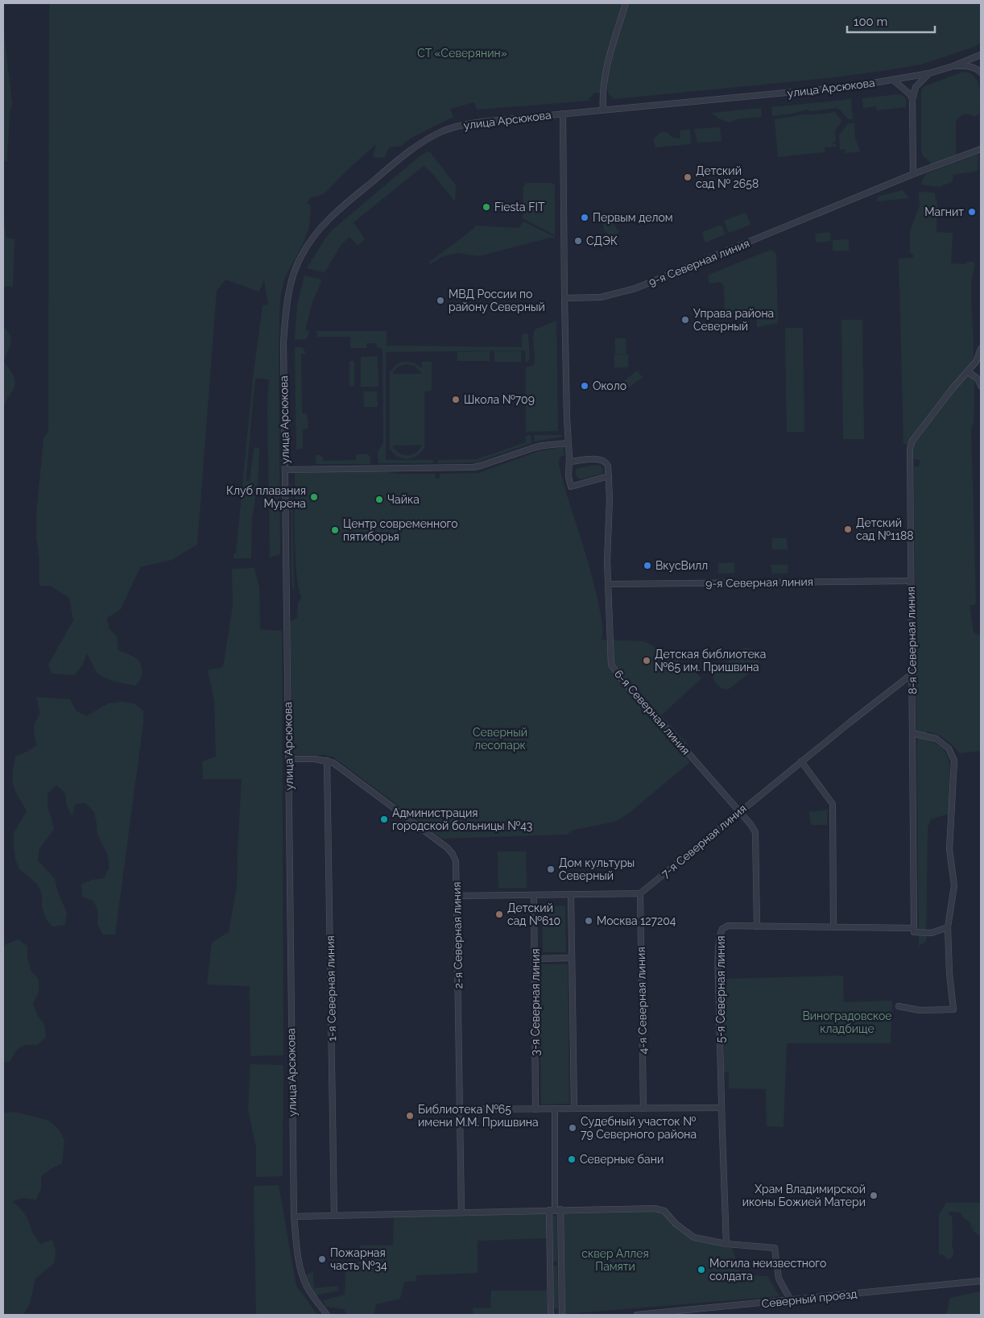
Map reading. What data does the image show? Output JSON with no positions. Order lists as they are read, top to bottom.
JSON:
{
  "streets": {
    "street": [
      "улица Арсюкова",
      "9-я Северная линия",
      "8-я Северная линия",
      "6-я Северная линия",
      "7-я Северная линия",
      "2-я Северная линия",
      "1-я Северная линия",
      "5-я Северная линия",
      "4-я Северная линия",
      "3-я Северная линия",
      "Северный проезд"
    ]
  },
  "crossings": [
    ["улица Арсюкова", "2-я Северная линия"],
    ["9-я Северная линия", "8-я Северная линия"],
    ["9-я Северная линия", "6-я Северная линия"],
    ["8-я Северная линия", "7-я Северная линия"],
    ["8-я Северная линия", "5-я Северная линия"],
    ["6-я Северная линия", "7-я Северная линия"],
    ["6-я Северная линия", "5-я Северная линия"],
    ["7-я Северная линия", "4-я Северная линия"],
    ["2-я Северная линия", "1-я Северная линия"]
  ],
  "parks": [
    "СТ «Северянин»",
    "Северный лесопарк",
    "Виноградовское кладбище",
    "сквер Аллея Памяти"
  ],
  "places": [
    "Детский сад № 2658",
    "Fiesta FIT",
    "Магнит",
    "Первым делом",
    "СДЭК",
    "МВД России по району Северный",
    "Управа района Северный",
    "Около",
    "Школа №709",
    "Клуб плавания Мурена",
    "Чайка",
    "Детский сад №1188",
    "Центр современного пятиборья",
    "ВкусВилл",
    "Детская библиотека №65 им. Пришвина",
    "Администрация городской больницы №43",
    "Дом культуры Северный",
    "Детский сад №610",
    "Москва 127204",
    "Библиотека №65 имени М.М. Пришвина",
    "Судебный участок № 79 Северного района",
    "Северные бани",
    "Храм Владимирской иконы Божией Матери",
    "Пожарная часть №34",
    "Могила неизвестного солдата"
  ],
  "scale_bar": "100 m"
}
